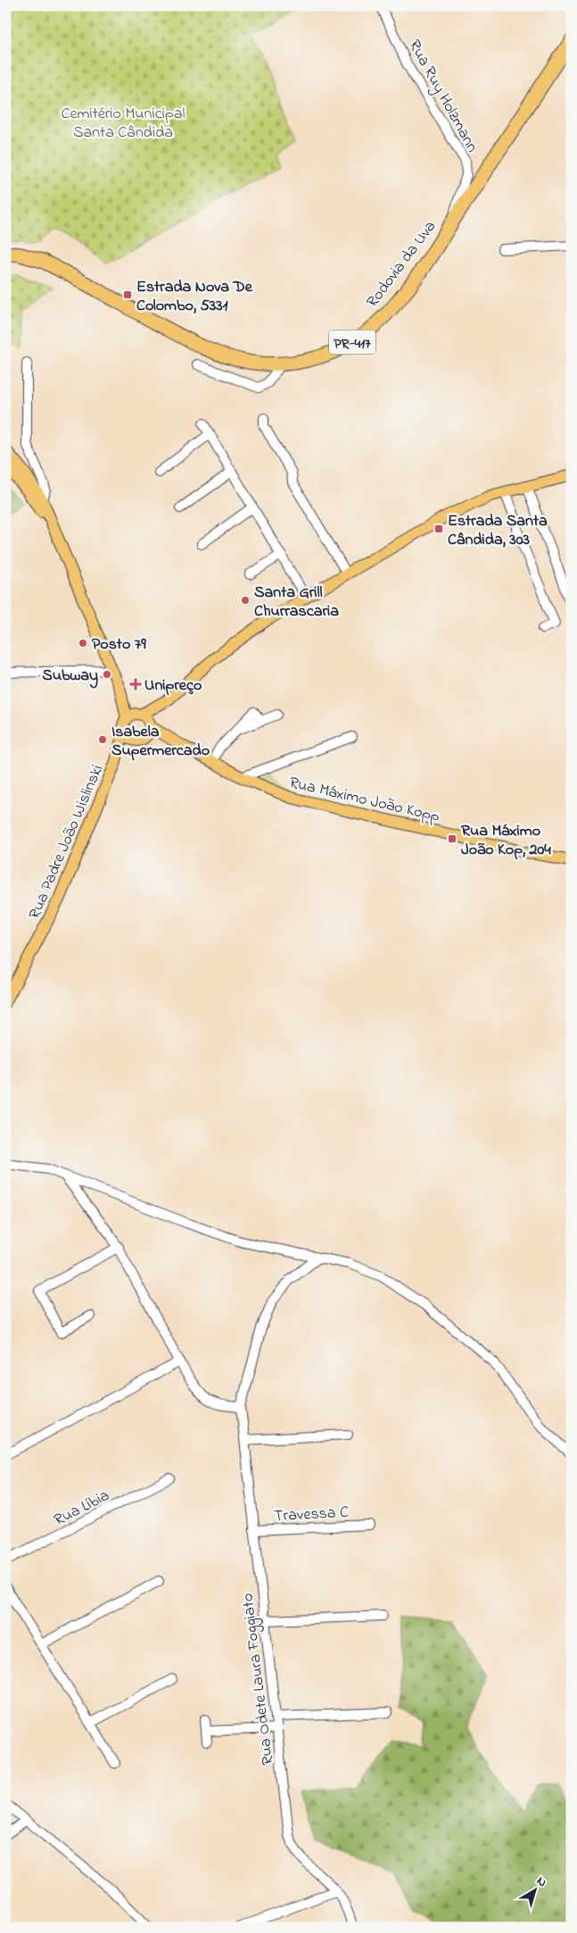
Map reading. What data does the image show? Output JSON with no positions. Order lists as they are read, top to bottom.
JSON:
{
  "streets": {
    "highway": ["Rodovia da Uva", "PR-417"],
    "main road": ["Rua Máximo João Kopp", "Rua Padre João Wislinski"],
    "street": [
      "Rua Ruy Holzmann",
      "Rua Líbia",
      "Travessa C",
      "Rua Odete Laura Foggiato"
    ]
  },
  "crossings": [
    ["Rua Ruy Holzmann", "Rodovia da Uva"],
    ["Rua Máximo João Kopp", "Rua Padre João Wislinski"],
    ["Travessa C", "Rua Odete Laura Foggiato"]
  ],
  "parks": ["Cemitério Municipal Santa Cândida"],
  "places": {
    "transit": ["Estrada Nova De Colombo, 5331", "Estrada Santa Cândida, 303", "Rua Máximo João Kop, 204"],
    "other": [
      "Santa Grill Churrascaria",
      "Posto 79",
      "Subway",
      "Isabela Supermercado"
    ],
    "health": ["Unipreço"]
  },
  "north": "top right"
}
